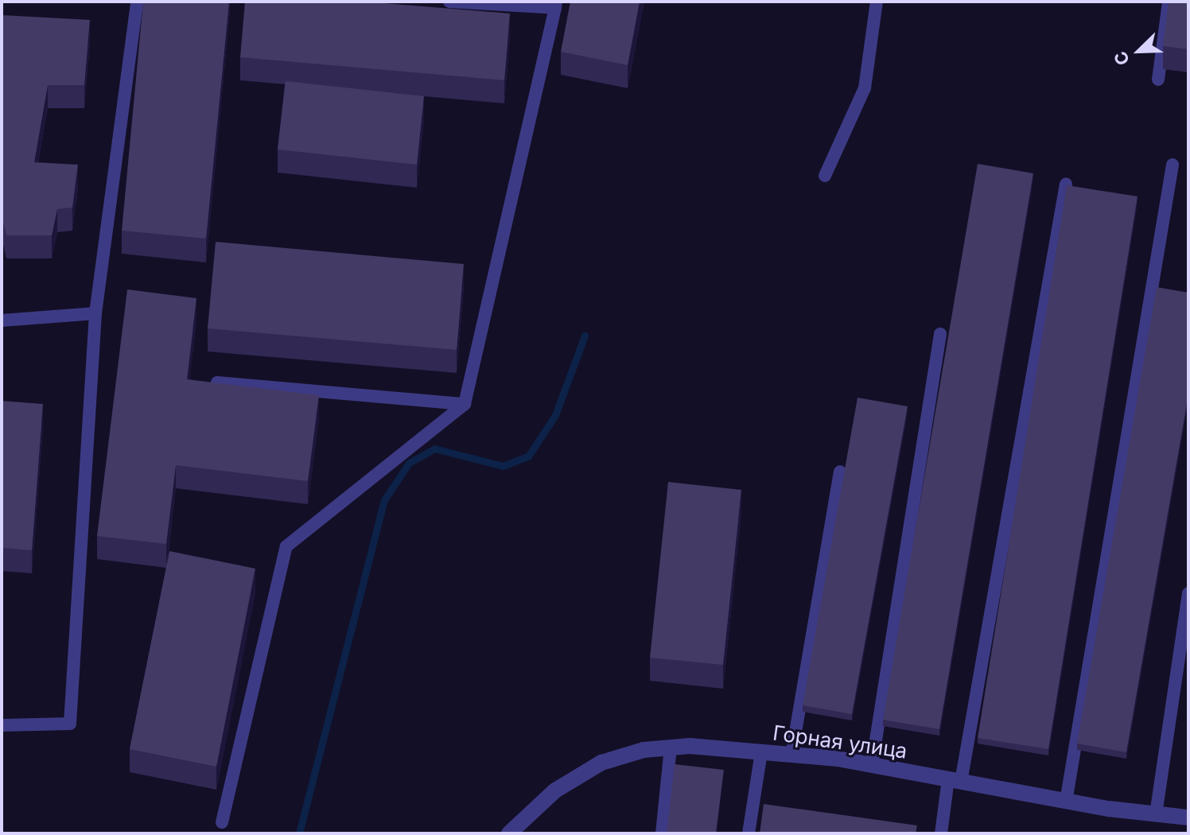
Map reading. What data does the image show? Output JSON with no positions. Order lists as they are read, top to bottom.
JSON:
{
  "streets": {
    "street": ["Горная улица"]
  },
  "north": "bottom left"
}
